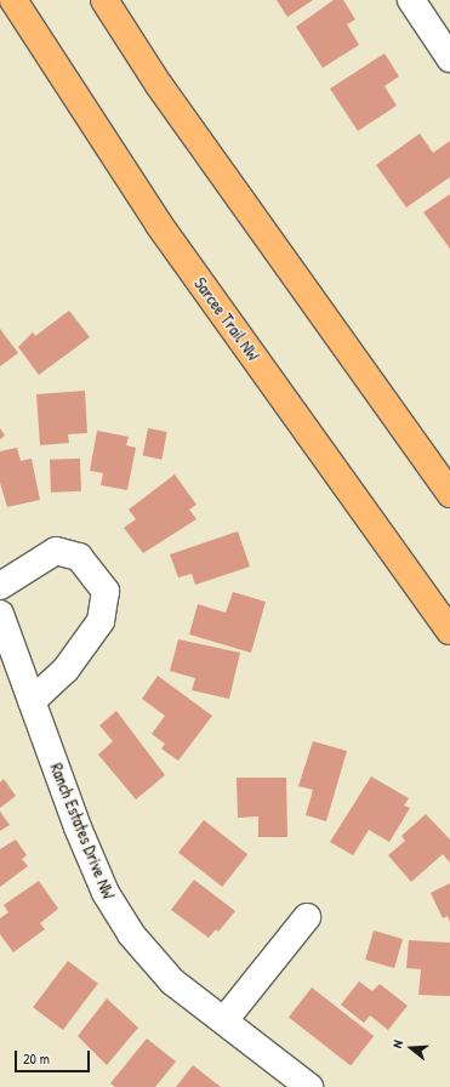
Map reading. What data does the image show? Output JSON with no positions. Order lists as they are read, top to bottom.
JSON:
{
  "streets": {
    "main road": ["Sarcee Trail NW"],
    "street": ["Ranch Estates Drive NW"]
  },
  "scale_bar": "20 m",
  "north": "left"
}
